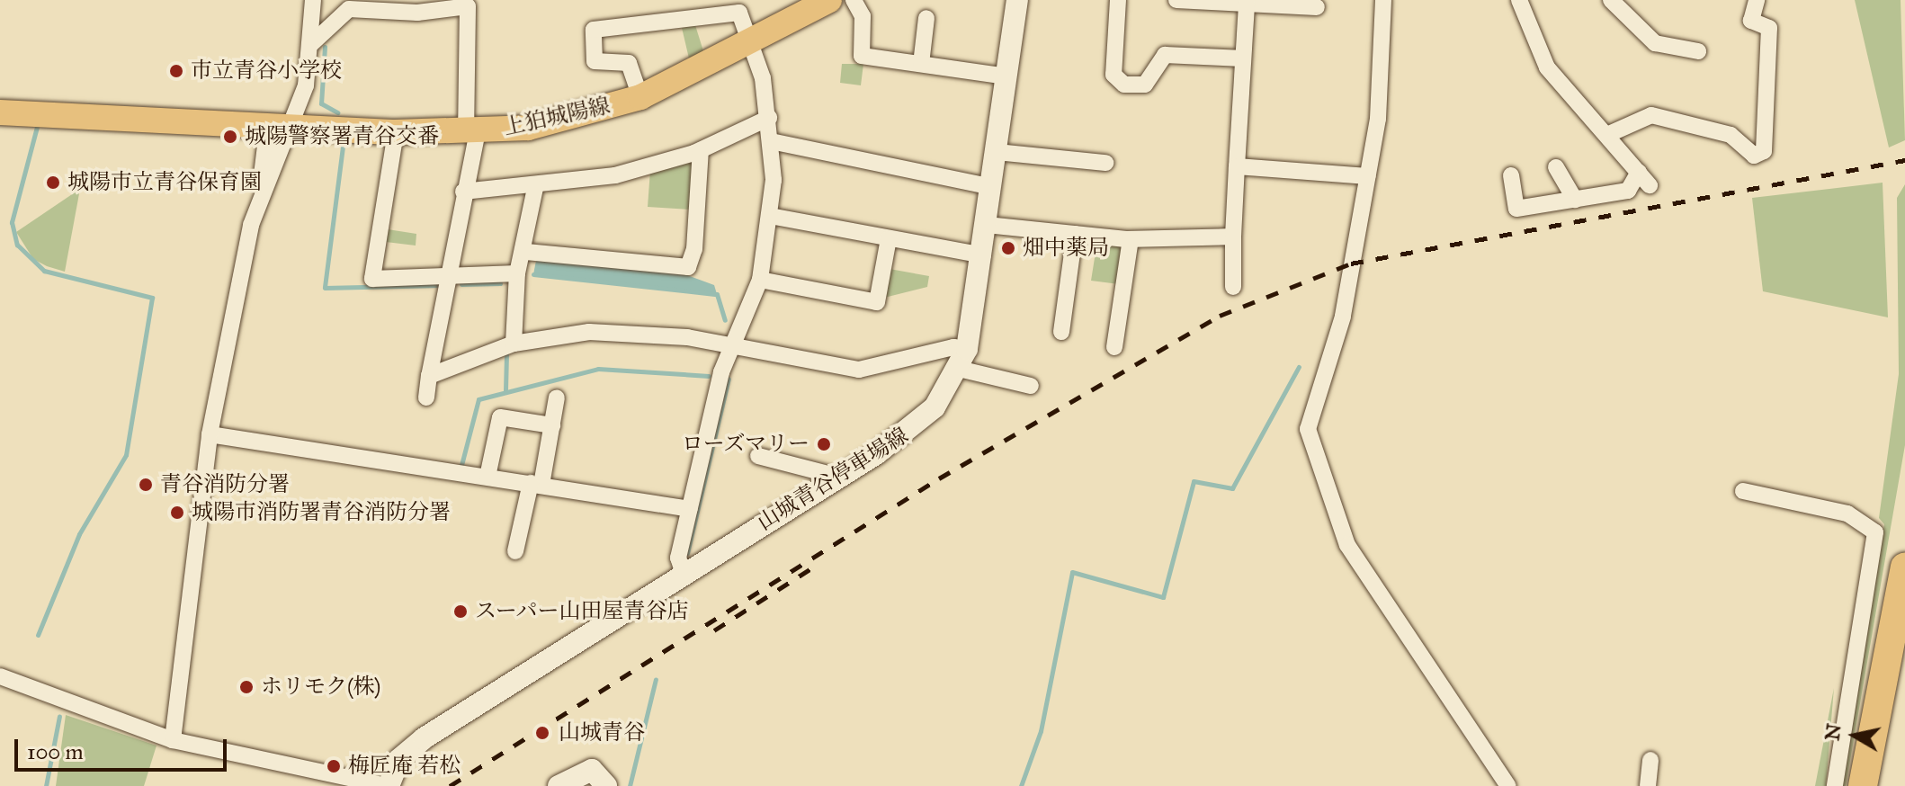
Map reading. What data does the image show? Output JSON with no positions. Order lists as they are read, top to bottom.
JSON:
{
  "streets": {
    "main road": ["上狛城陽線", "山城青谷停車場線"]
  },
  "places": [
    "市立青谷小学校",
    "城陽警察署青谷交番",
    "城陽市立青谷保育園",
    "畑中薬局",
    "ローズマリー",
    "青谷消防分署",
    "城陽市消防署青谷消防分署",
    "スーパー山田屋青谷店",
    "ホリモク(株)",
    "山城青谷",
    "梅匠庵 若松"
  ],
  "scale_bar": "100 m",
  "north": "left"
}
